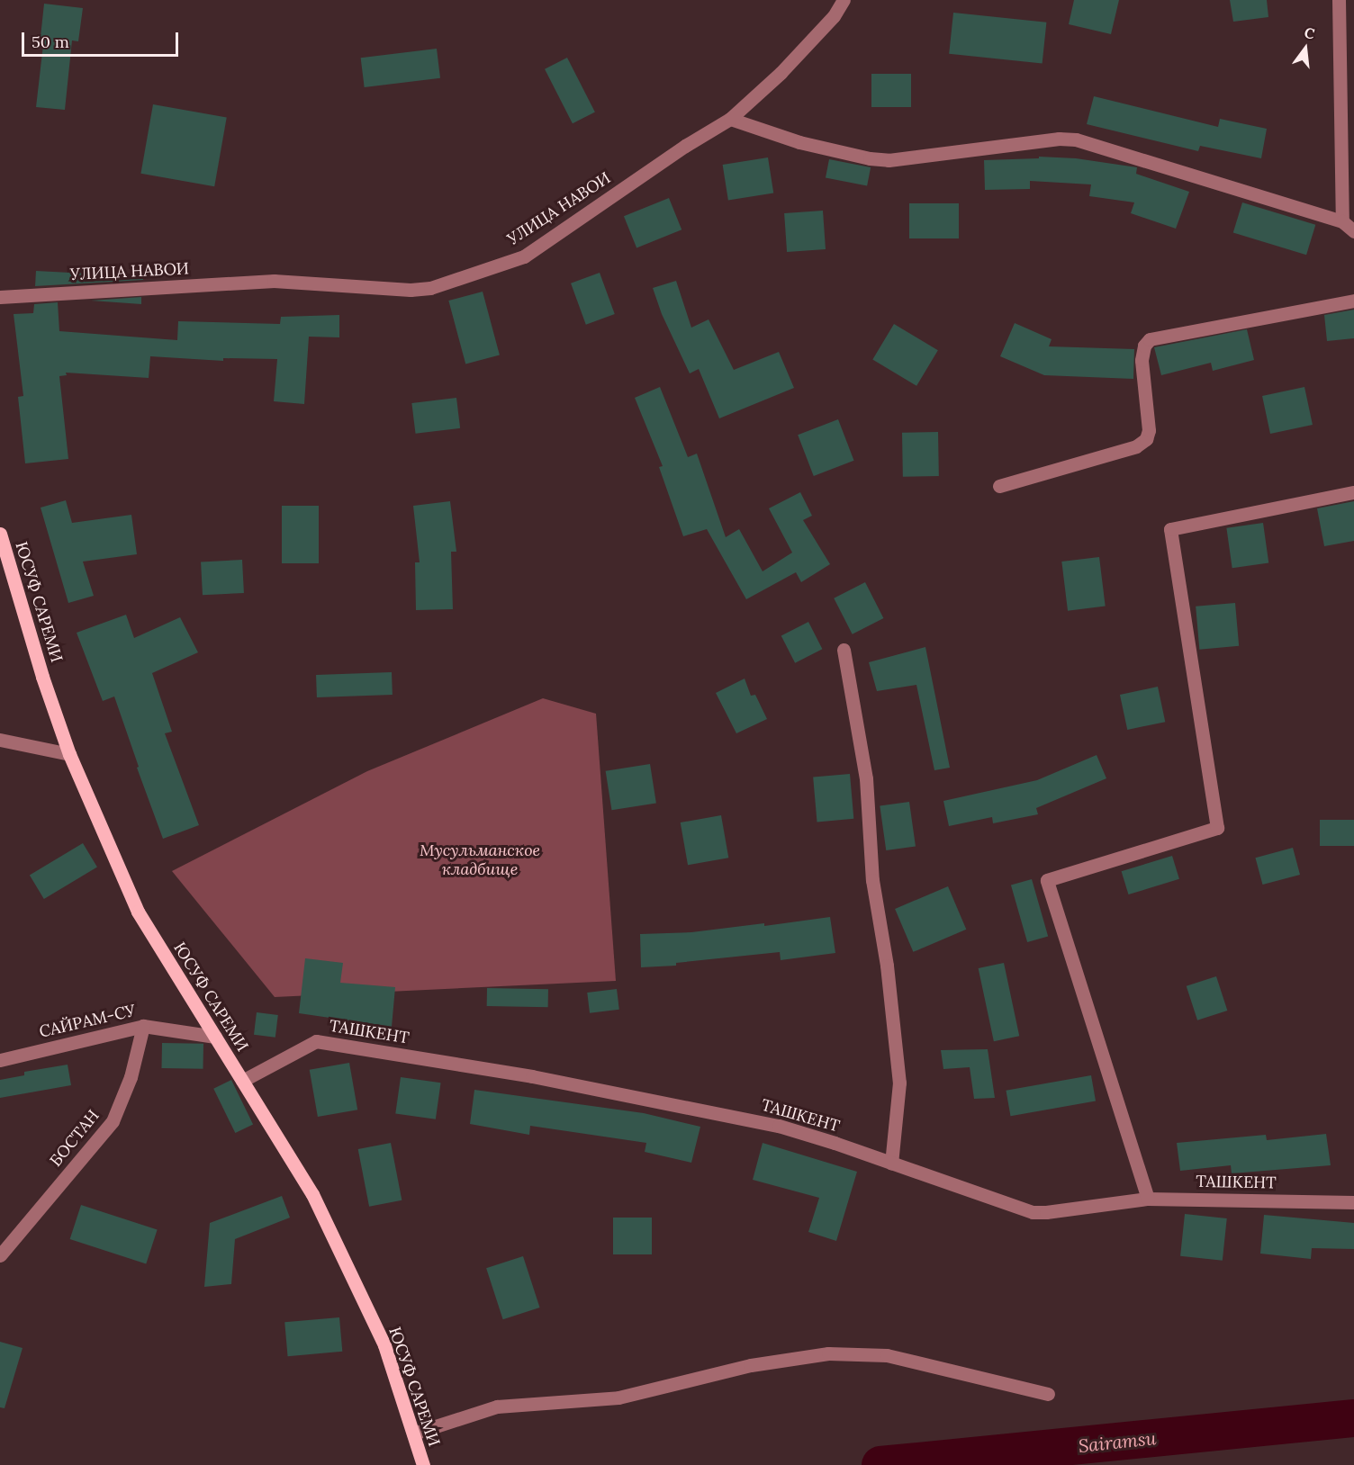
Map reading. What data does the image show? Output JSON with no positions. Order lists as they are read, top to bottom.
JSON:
{
  "streets": {
    "main road": ["ЮСУФ САРЕМИ"],
    "street": [
      "УЛИЦА НАВОИ",
      "САЙРАМ-СУ",
      "ТАШКЕНТ",
      "БОСТАН"
    ]
  },
  "crossings": [
    ["ЮСУФ САРЕМИ", "САЙРАМ-СУ"],
    ["ЮСУФ САРЕМИ", "ТАШКЕНТ"],
    ["САЙРАМ-СУ", "БОСТАН"]
  ],
  "water": ["Sairamsu"],
  "parks": ["Мусульманское кладбище"],
  "scale_bar": "50 m",
  "north": "top"
}
